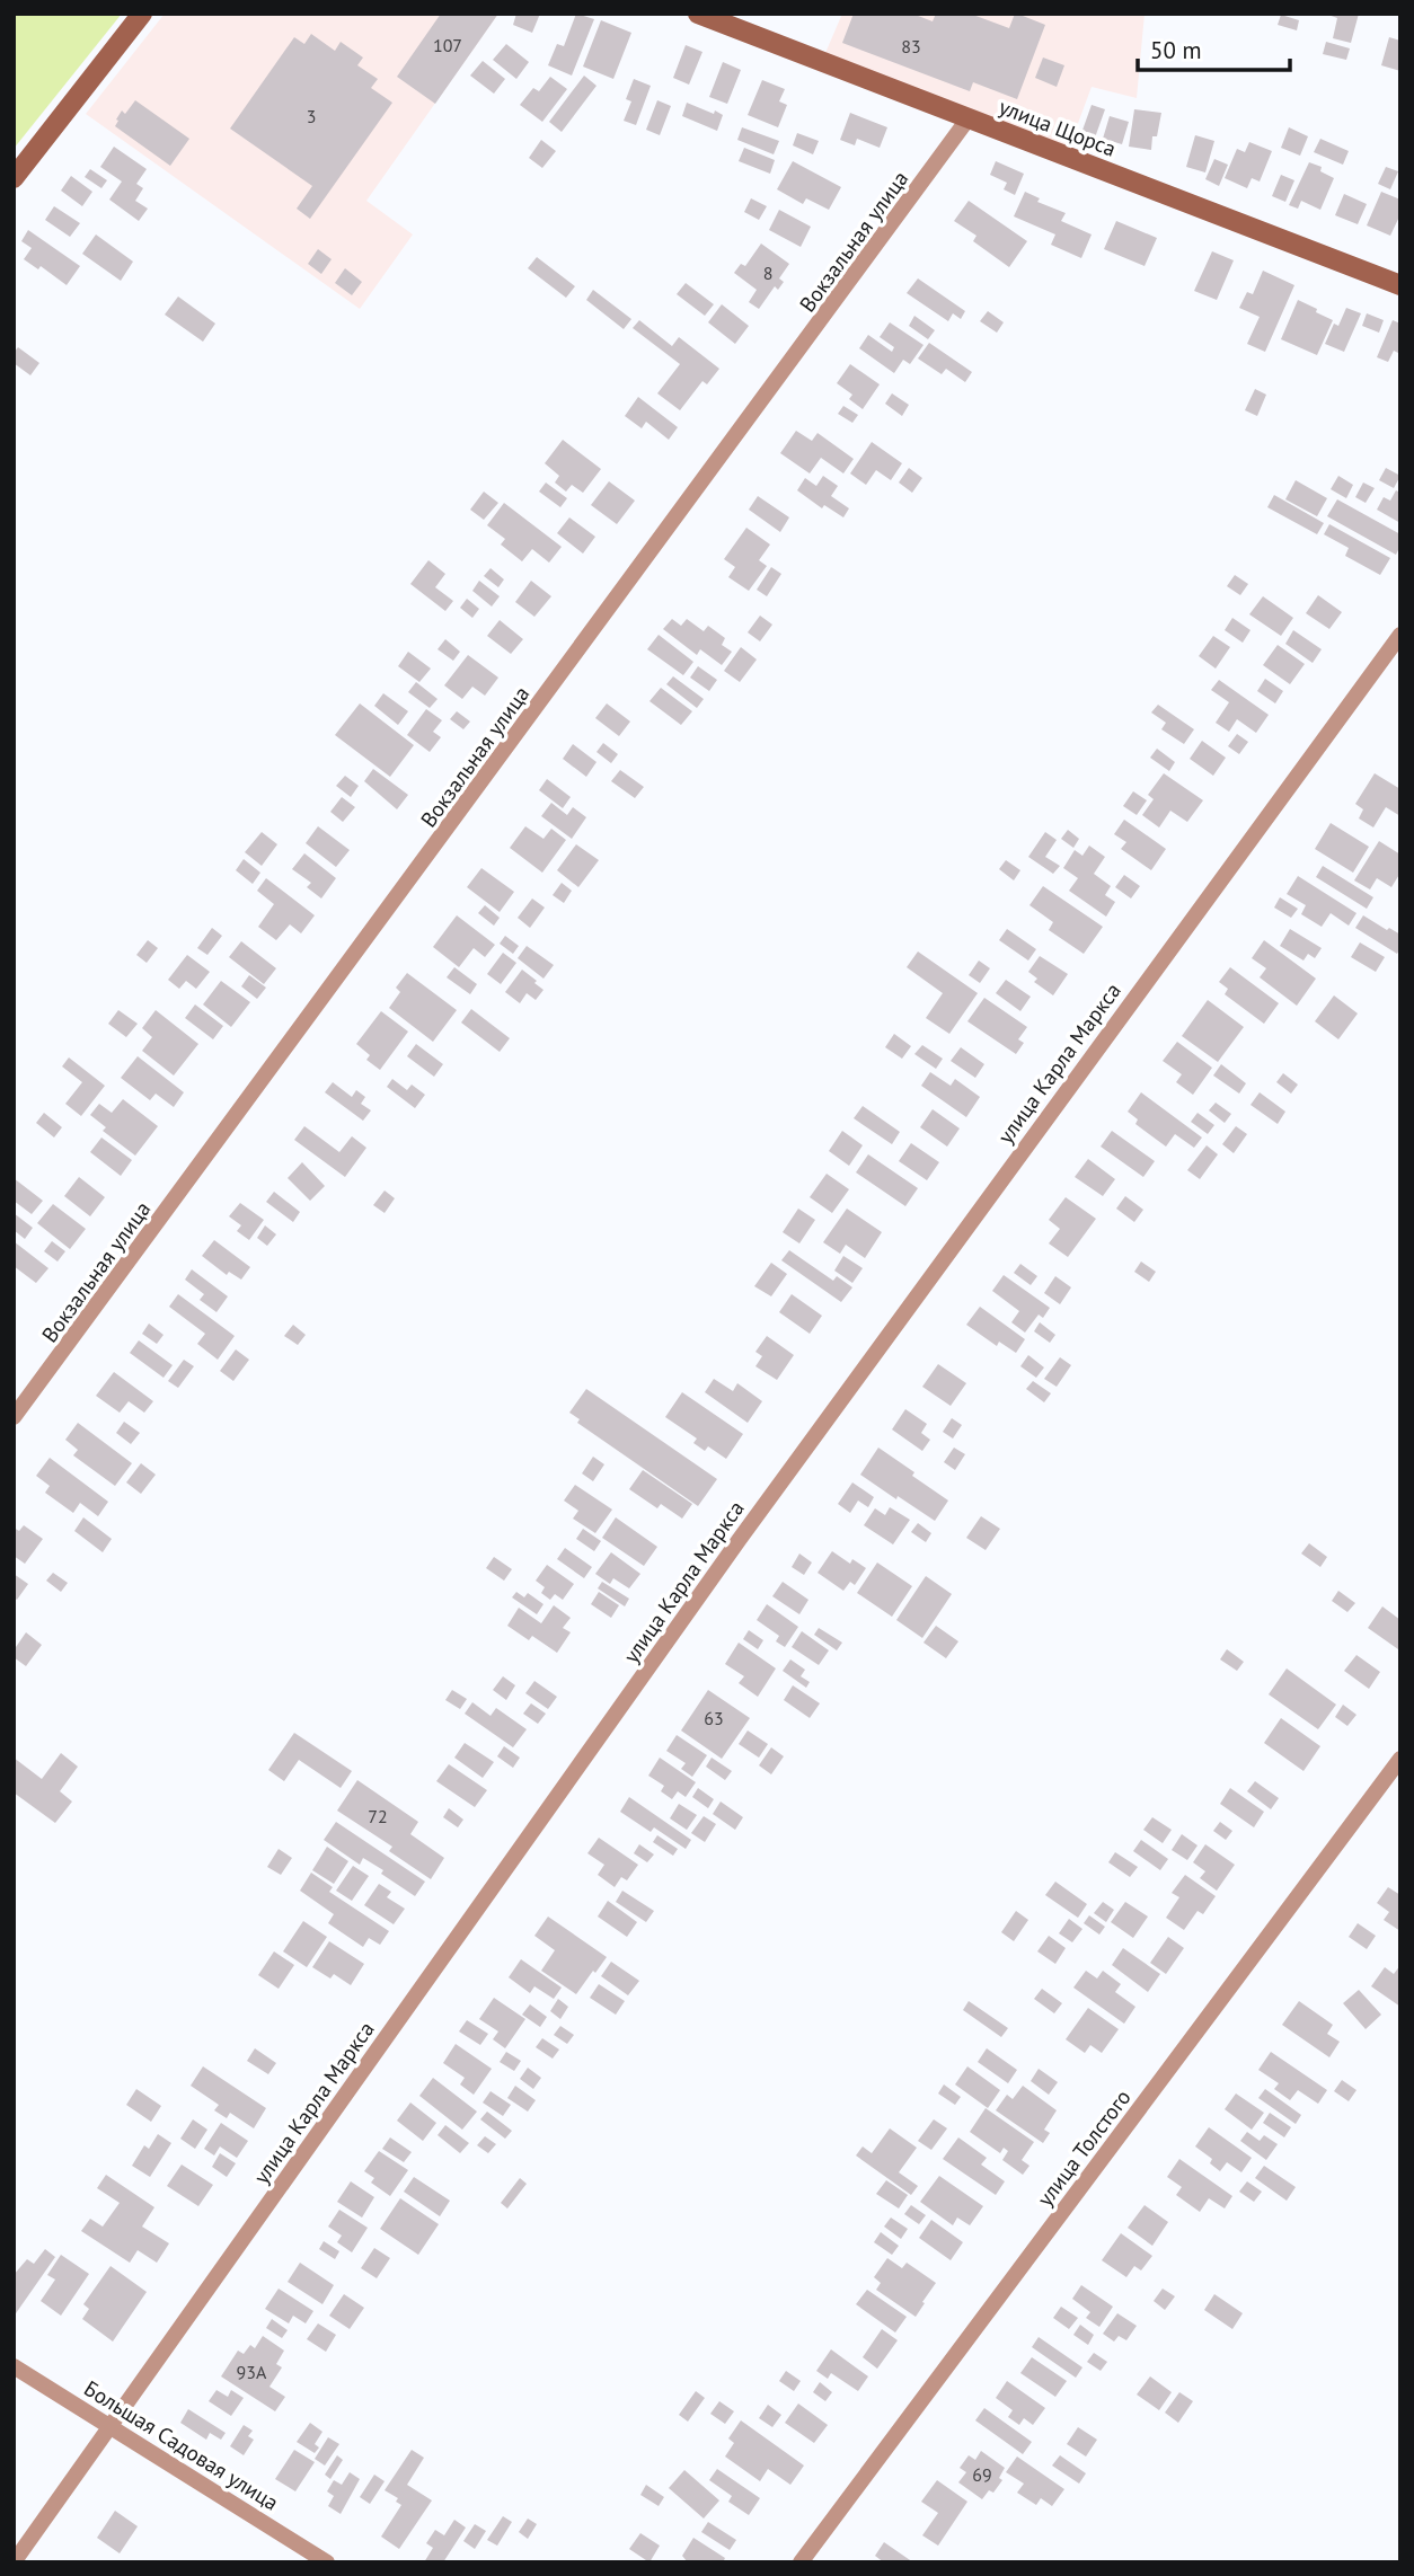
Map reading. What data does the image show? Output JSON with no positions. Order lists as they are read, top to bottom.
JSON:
{
  "streets": {
    "main road": ["улица Щорса"],
    "street": [
      "Вокзальная улица",
      "улица Карла Маркса",
      "улица Толстого",
      "Большая Садовая улица"
    ]
  },
  "crossings": [
    ["улица Щорса", "Вокзальная улица"],
    ["улица Карла Маркса", "Большая Садовая улица"]
  ],
  "house_numbers": [
    "107",
    "83",
    "3",
    "8",
    "63",
    "72",
    "93А",
    "69"
  ],
  "scale_bar": "50 m"
}
